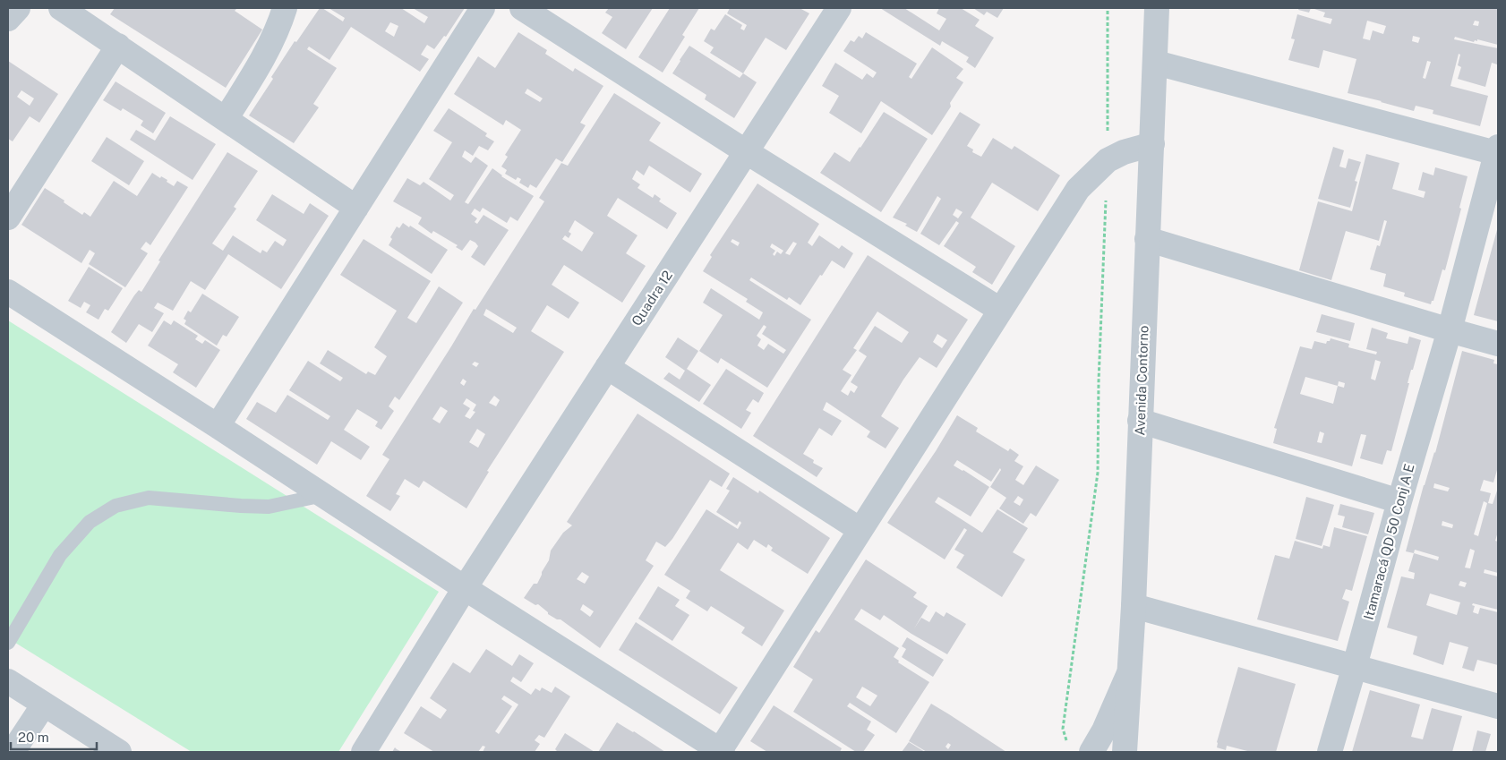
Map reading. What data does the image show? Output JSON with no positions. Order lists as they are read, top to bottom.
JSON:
{
  "streets": {
    "street": ["Quadra 12", "Avenida Contorno", "Itamaracá QD 50 Conj A E"]
  },
  "scale_bar": "20 m"
}
